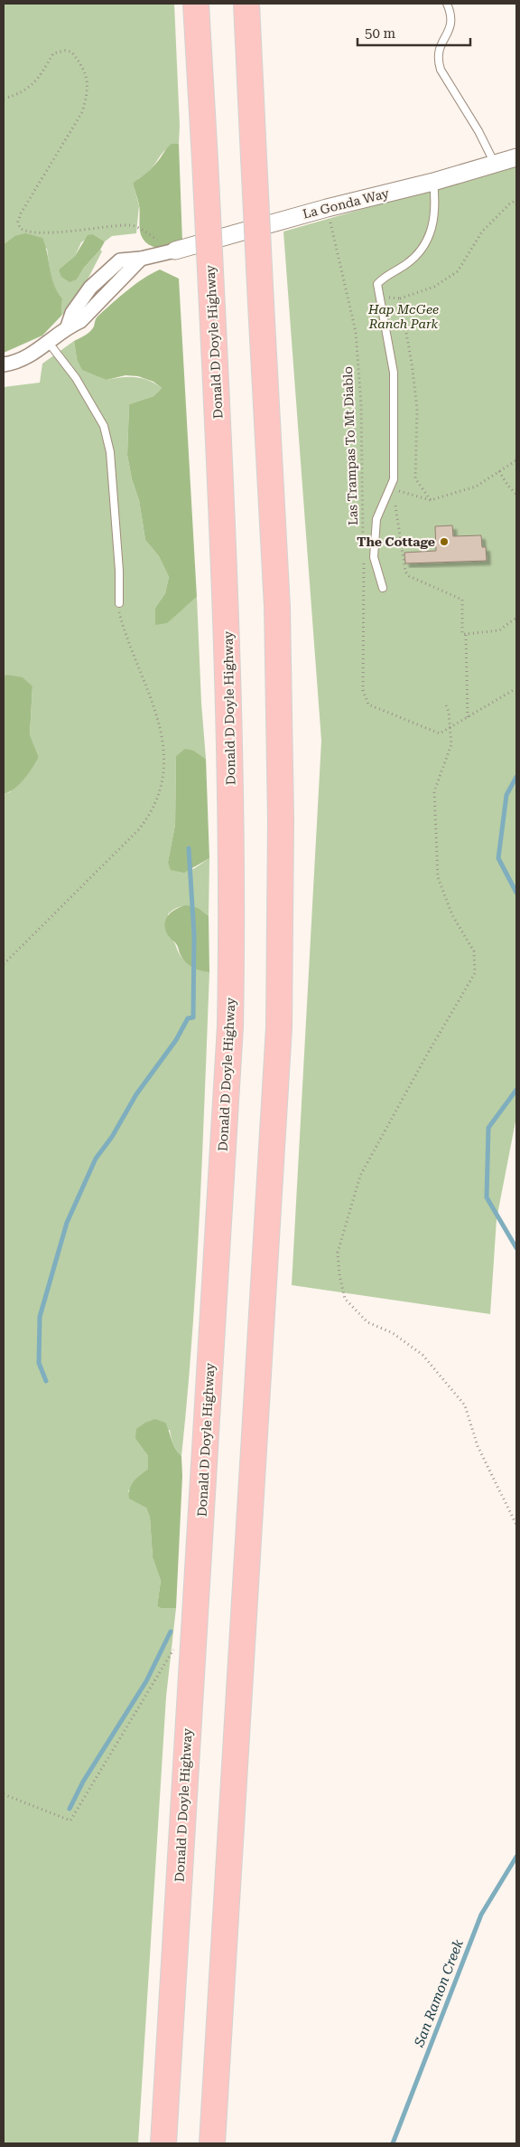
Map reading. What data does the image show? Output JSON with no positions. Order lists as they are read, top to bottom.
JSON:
{
  "streets": {
    "highway": ["Donald D Doyle Highway"],
    "street": ["La Gonda Way"],
    "path": ["Las Trampas To Mt Diablo"]
  },
  "crossings": [
    ["La Gonda Way", "Las Trampas To Mt Diablo"]
  ],
  "water": ["San Ramon Creek"],
  "parks": ["Hap McGee Ranch Park"],
  "places": ["The Cottage"],
  "scale_bar": "50 m"
}
